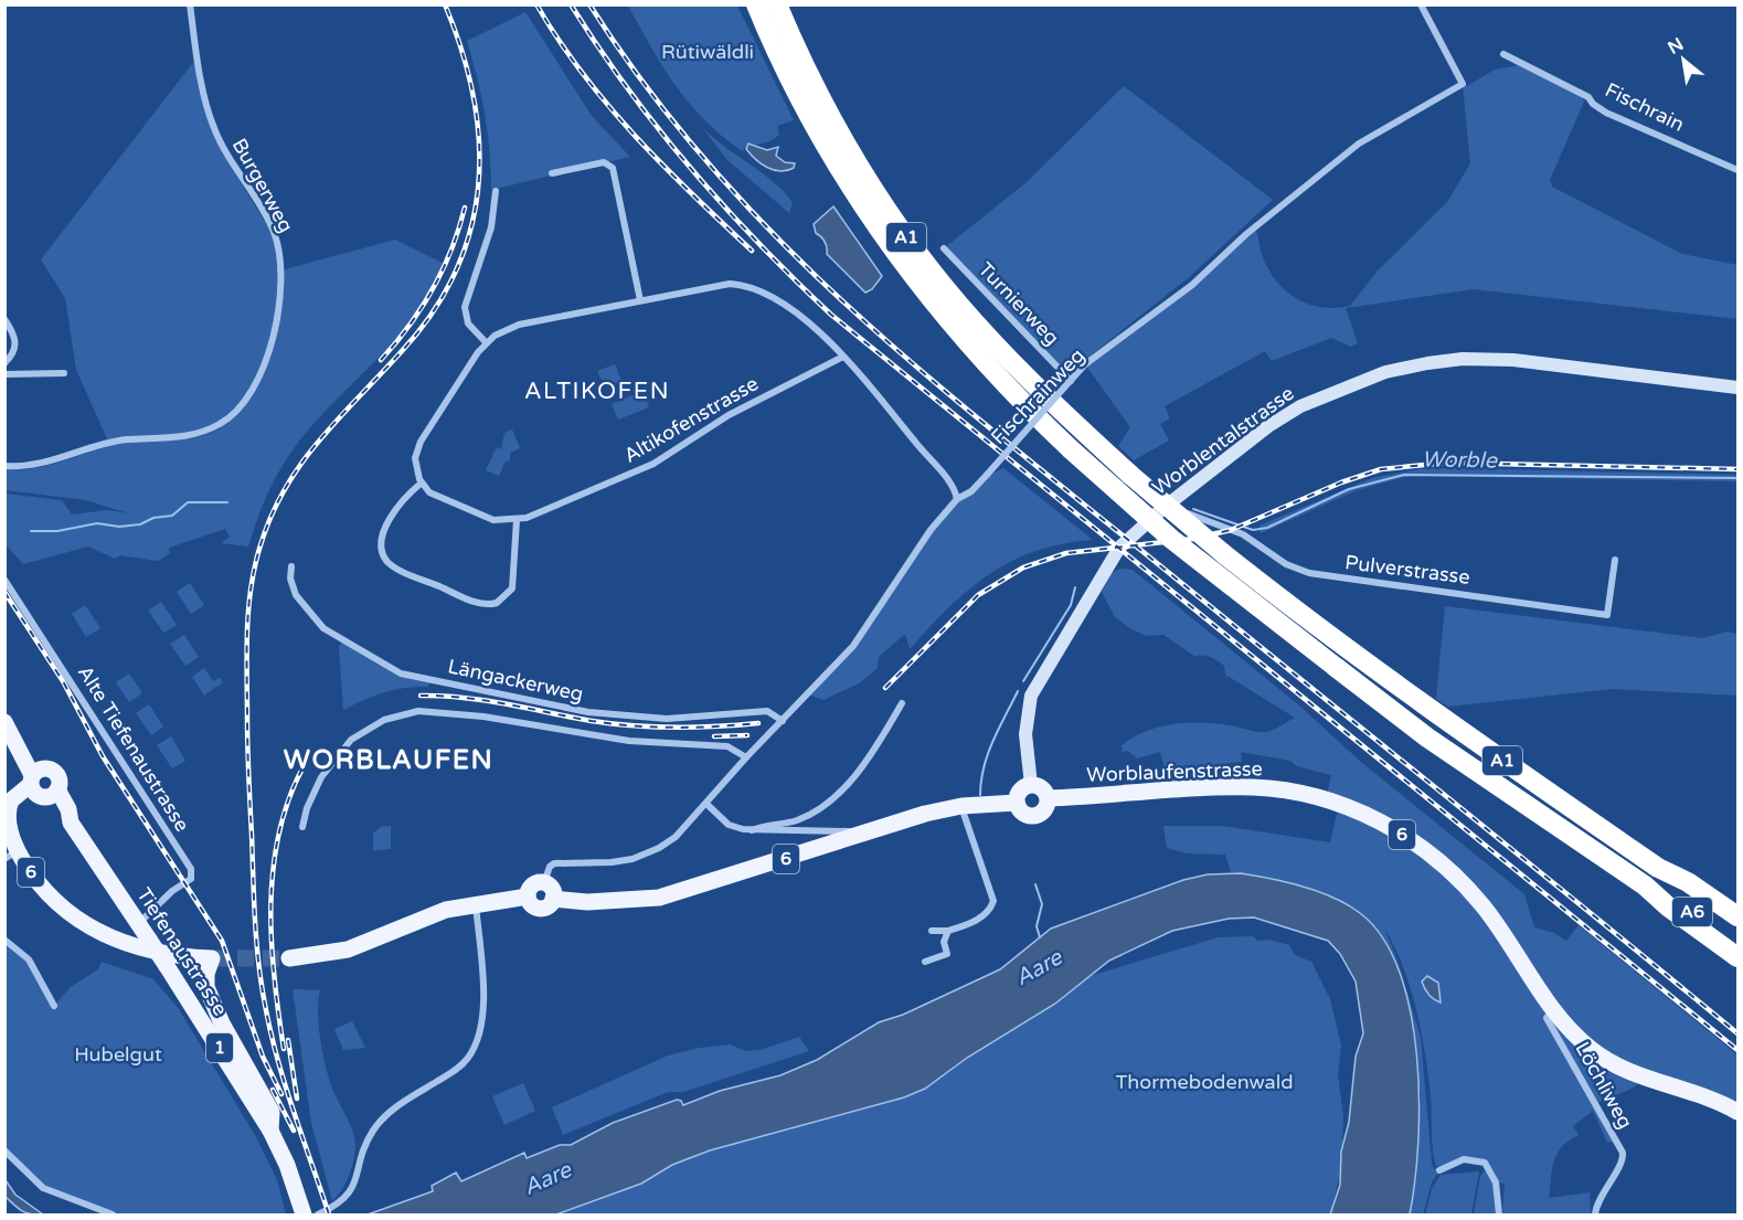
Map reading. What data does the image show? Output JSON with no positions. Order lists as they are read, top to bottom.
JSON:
{
  "streets": {
    "highway": ["A1", "A6"],
    "main road": [
      "Worblentalstrasse",
      "Worblaufenstrasse",
      "6",
      "Tiefenaustrasse",
      "1"
    ],
    "street": [
      "Fischrain",
      "Burgerweg",
      "Turnierweg",
      "Fischrainweg",
      "Altikofenstrasse",
      "Pulverstrasse",
      "Längackerweg",
      "Alte Tiefenaustrasse",
      "Löchliweg"
    ]
  },
  "crossings": [
    ["A1", "A6"],
    ["Turnierweg", "Fischrainweg"],
    ["Fischrainweg", "Längackerweg"],
    ["Fischrainweg", "6"],
    ["Worblentalstrasse", "Pulverstrasse"],
    ["Worblentalstrasse", "Worblaufenstrasse"],
    ["Worblentalstrasse", "6"],
    ["Alte Tiefenaustrasse", "Tiefenaustrasse"],
    ["Worblaufenstrasse", "6"],
    ["Worblaufenstrasse", "Löchliweg"],
    ["6", "Tiefenaustrasse"],
    ["6", "1"],
    ["Tiefenaustrasse", "1"]
  ],
  "districts": ["ALTIKOFEN", "WORBLAUFEN"],
  "water": ["Worble", "Aare"],
  "parks": ["Rütiwäldli", "Hubelgut", "Thormebodenwald"],
  "north": "top left"
}
